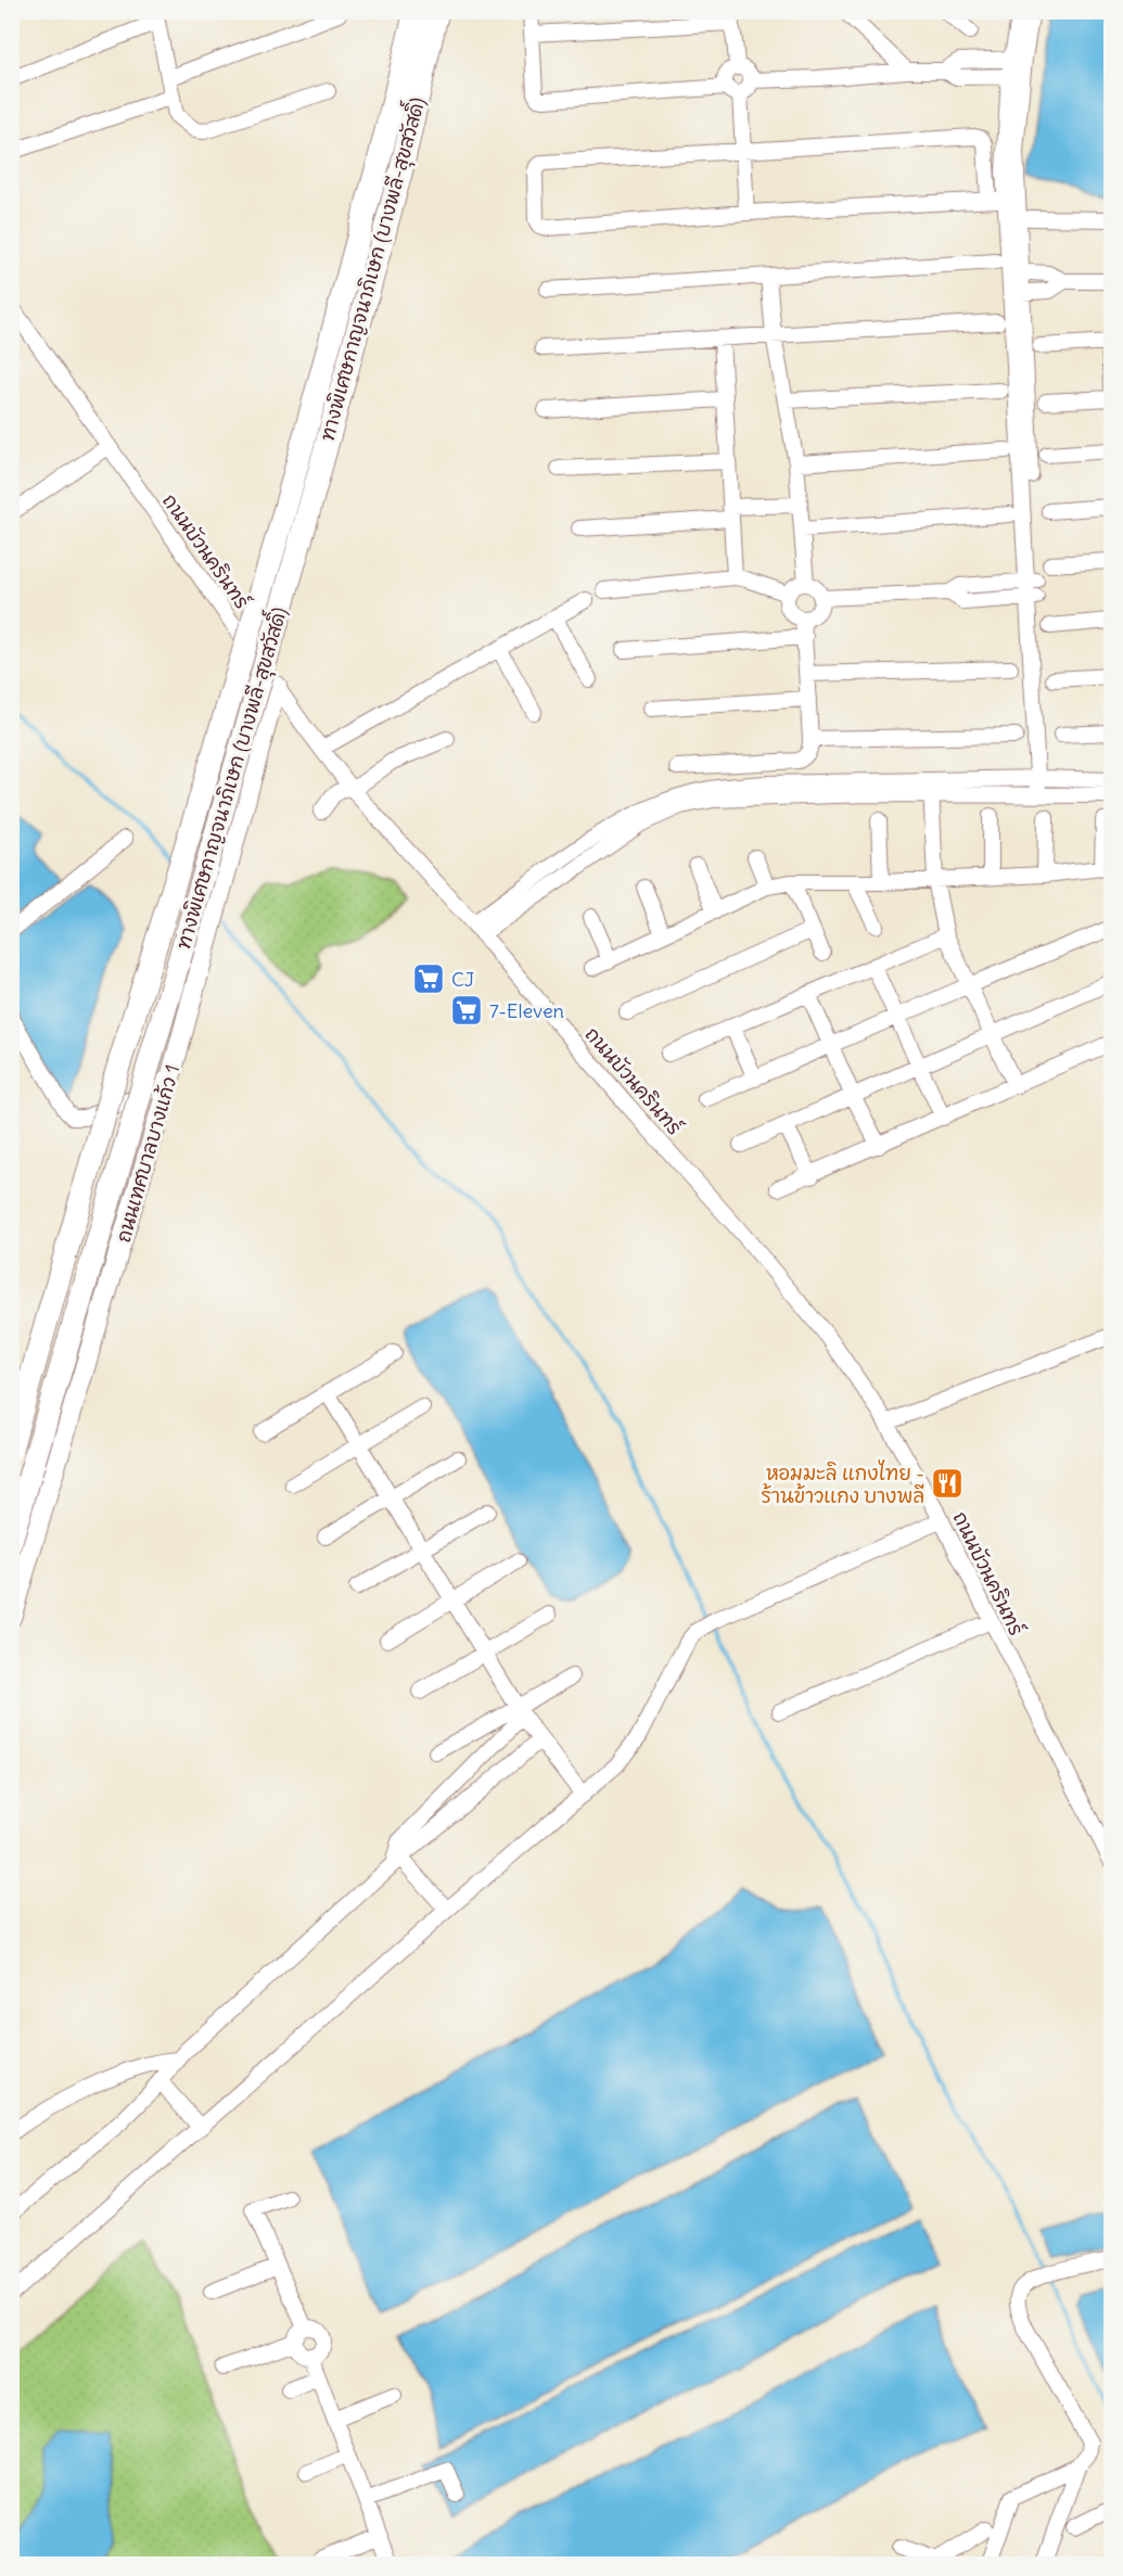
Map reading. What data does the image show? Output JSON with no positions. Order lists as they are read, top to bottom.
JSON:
{
  "streets": {
    "highway": ["ทางพิเศษกาญจนาภิเษก (บางพลี-สุขสวัสดิ์)"],
    "main road": ["ถนนเทศบาลบางแก้ว 1"],
    "street": ["ถนนบัวนครินทร์"]
  },
  "crossings": [
    ["ถนนบัวนครินทร์", "ถนนเทศบาลบางแก้ว 1"]
  ],
  "places": {
    "supermarket": ["CJ", "7-Eleven"],
    "restaurant": ["หอมมะลิ เเกงไทย - ร้านข้าวแกง บางพลี"]
  }
}
